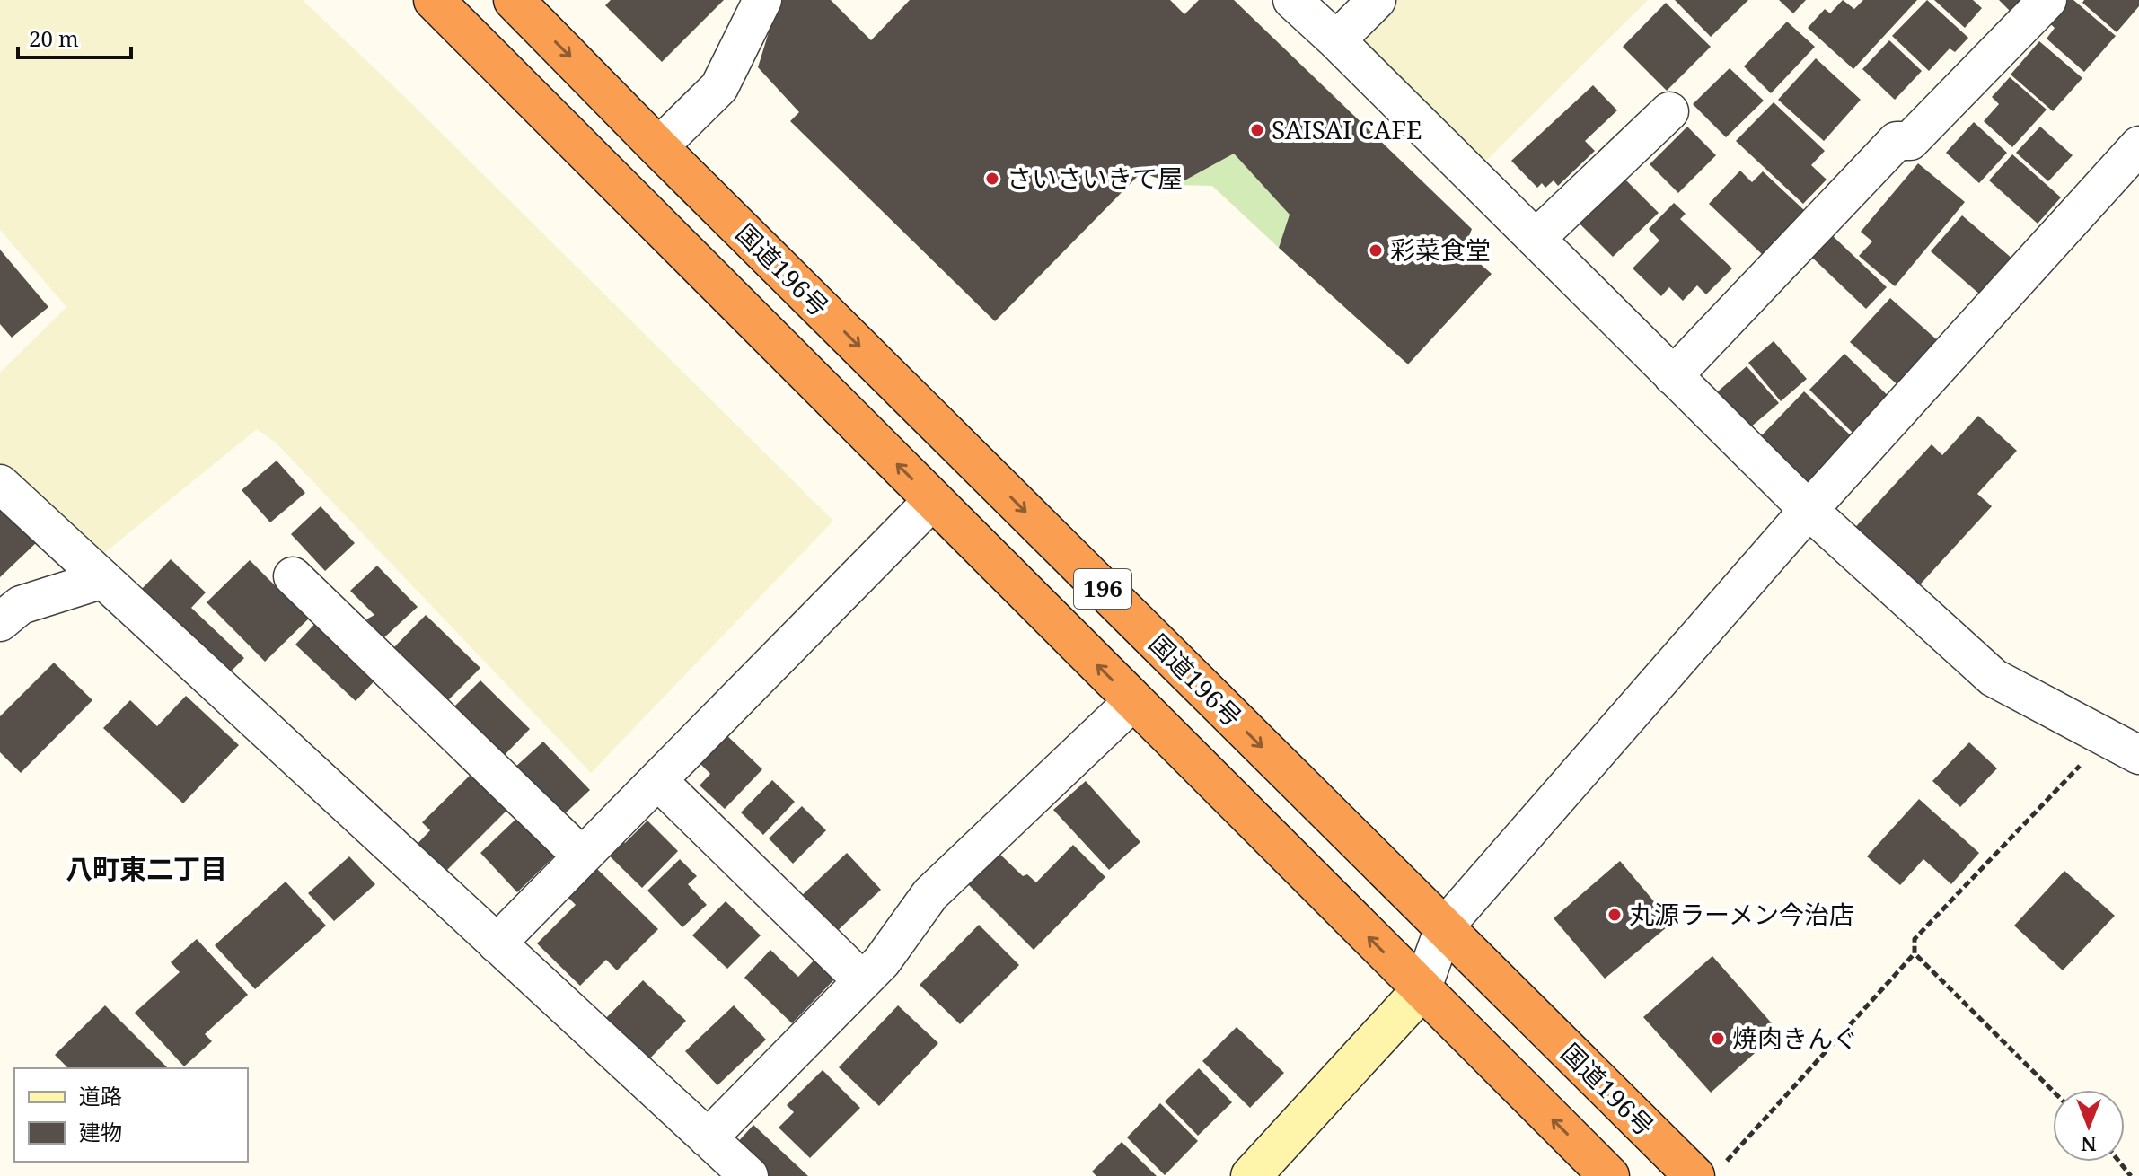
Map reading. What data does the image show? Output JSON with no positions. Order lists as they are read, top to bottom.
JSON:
{
  "streets": {
    "highway": ["国道196号", "196"]
  },
  "districts": ["八町東二丁目"],
  "places": [
    "SAISAI CAFE",
    "さいさいきて屋",
    "彩菜食堂",
    "丸源ラーメン今治店",
    "焼肉きんぐ"
  ],
  "legend": ["道路", "建物"],
  "scale_bar": "20 m",
  "north": "bottom"
}
